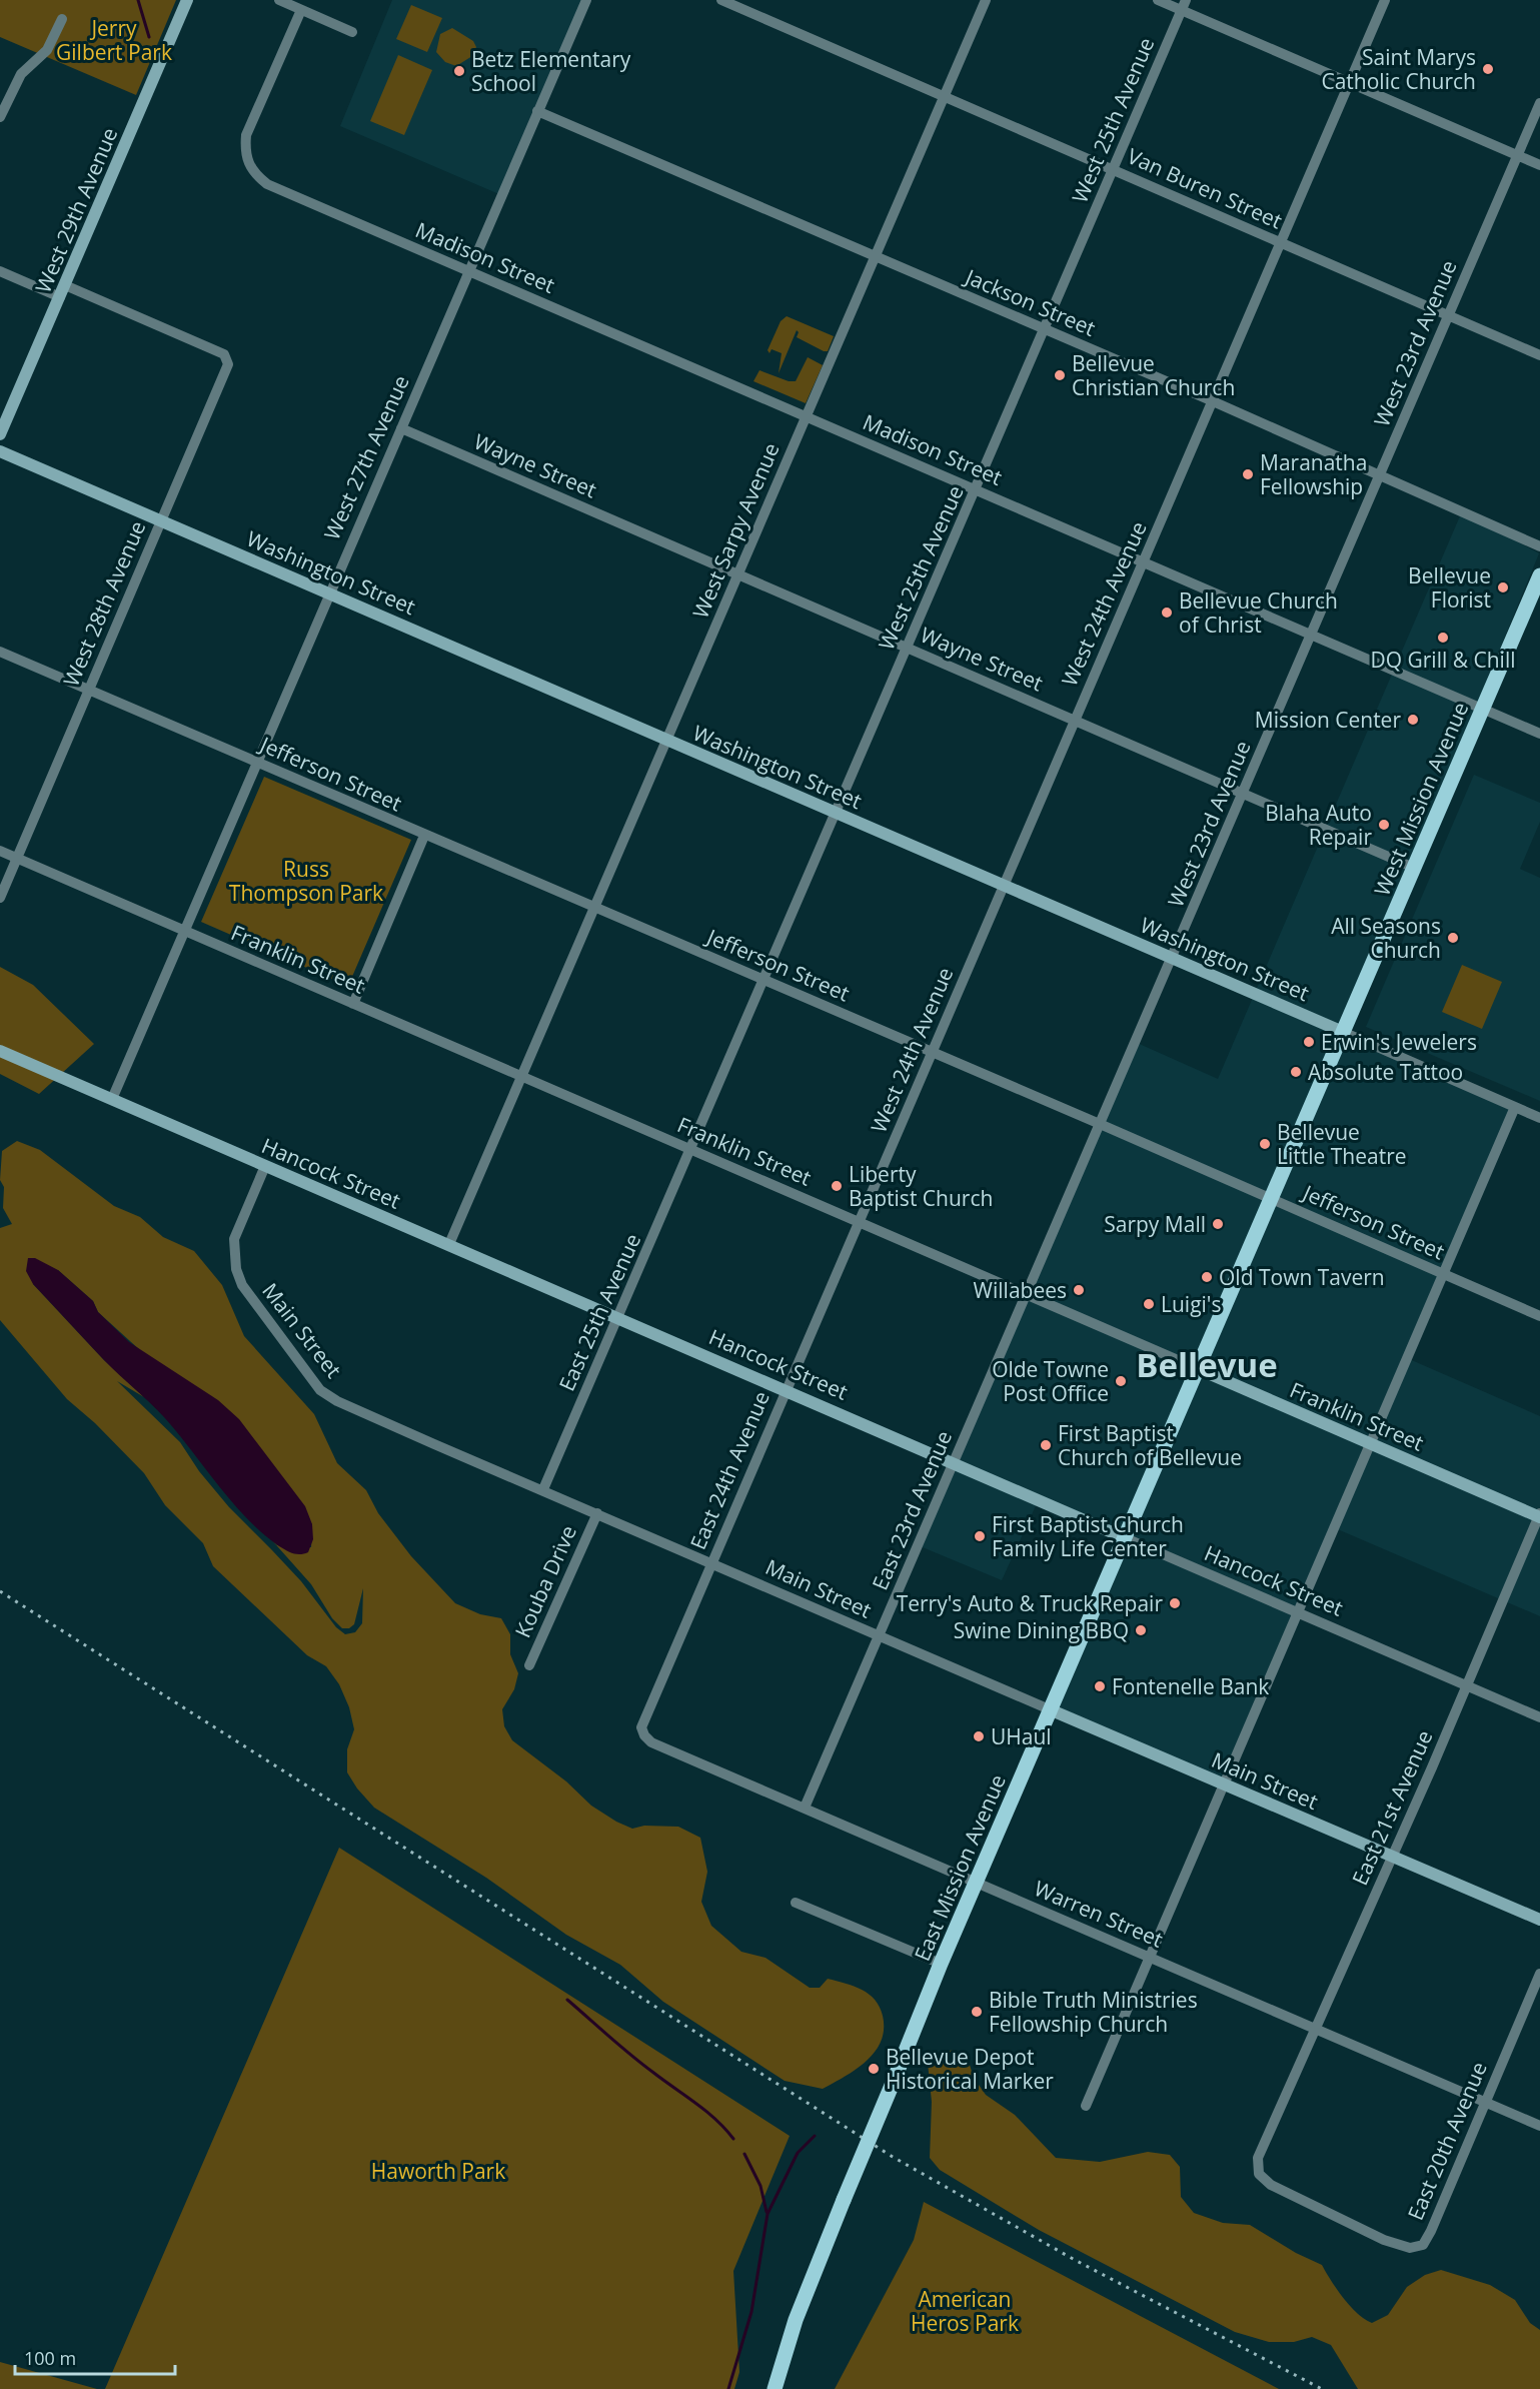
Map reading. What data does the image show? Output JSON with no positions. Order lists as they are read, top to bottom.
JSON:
{
  "streets": {
    "main road": ["West Mission Avenue", "East Mission Avenue"],
    "street": [
      "West 25th Avenue",
      "Van Buren Street",
      "West 29th Avenue",
      "Madison Street",
      "Jackson Street",
      "West 23rd Avenue",
      "West 27th Avenue",
      "Wayne Street",
      "West Sarpy Avenue",
      "Washington Street",
      "West 28th Avenue",
      "West 24th Avenue",
      "Jefferson Street",
      "Franklin Street",
      "Hancock Street",
      "East 25th Avenue",
      "Main Street",
      "East 24th Avenue",
      "East 23rd Avenue",
      "Kouba Drive",
      "East 21st Avenue",
      "Warren Street",
      "East 20th Avenue"
    ]
  },
  "crossings": [
    ["West 25th Avenue", "Van Buren Street"],
    ["West 25th Avenue", "Madison Street"],
    ["West 25th Avenue", "Jackson Street"],
    ["West 25th Avenue", "Wayne Street"],
    ["West 25th Avenue", "Washington Street"],
    ["West 25th Avenue", "Jefferson Street"],
    ["West 25th Avenue", "Franklin Street"],
    ["West 25th Avenue", "East 25th Avenue"],
    ["Van Buren Street", "West 23rd Avenue"],
    ["Van Buren Street", "West Sarpy Avenue"],
    ["Van Buren Street", "West 24th Avenue"],
    ["West 29th Avenue", "West 28th Avenue"],
    ["Madison Street", "West 23rd Avenue"],
    ["Madison Street", "West 27th Avenue"],
    ["Madison Street", "West Sarpy Avenue"],
    ["Madison Street", "West 24th Avenue"],
    ["Madison Street", "West Mission Avenue"],
    ["Jackson Street", "West 23rd Avenue"],
    ["Jackson Street", "West 27th Avenue"],
    ["Jackson Street", "West Sarpy Avenue"],
    ["Jackson Street", "West 24th Avenue"],
    ["West 23rd Avenue", "Wayne Street"],
    ["West 23rd Avenue", "Washington Street"],
    ["West 23rd Avenue", "Jefferson Street"],
    ["West 23rd Avenue", "Franklin Street"],
    ["West 23rd Avenue", "East 23rd Avenue"],
    ["West 27th Avenue", "Wayne Street"],
    ["West 27th Avenue", "Washington Street"],
    ["West 27th Avenue", "Jefferson Street"],
    ["West 27th Avenue", "Franklin Street"],
    ["West 27th Avenue", "Hancock Street"],
    ["Wayne Street", "West Sarpy Avenue"],
    ["Wayne Street", "West 24th Avenue"],
    ["Wayne Street", "West Mission Avenue"],
    ["West Sarpy Avenue", "Washington Street"],
    ["West Sarpy Avenue", "Jefferson Street"],
    ["West Sarpy Avenue", "Franklin Street"],
    ["West Sarpy Avenue", "Hancock Street"],
    ["Washington Street", "West 28th Avenue"],
    ["Washington Street", "West 24th Avenue"],
    ["Washington Street", "West Mission Avenue"],
    ["West 28th Avenue", "Jefferson Street"],
    ["West 28th Avenue", "Franklin Street"],
    ["West 24th Avenue", "Jefferson Street"],
    ["West 24th Avenue", "Franklin Street"],
    ["West 24th Avenue", "East 24th Avenue"],
    ["Jefferson Street", "West Mission Avenue"],
    ["West Mission Avenue", "Franklin Street"],
    ["West Mission Avenue", "East Mission Avenue"],
    ["Franklin Street", "East 25th Avenue"],
    ["Franklin Street", "East 24th Avenue"],
    ["Franklin Street", "East 23rd Avenue"],
    ["Franklin Street", "East 21st Avenue"],
    ["Franklin Street", "East Mission Avenue"],
    ["Hancock Street", "East 25th Avenue"],
    ["Hancock Street", "Main Street"],
    ["Hancock Street", "East 24th Avenue"],
    ["Hancock Street", "East 23rd Avenue"],
    ["Hancock Street", "East 21st Avenue"],
    ["Hancock Street", "East Mission Avenue"],
    ["East 25th Avenue", "Main Street"],
    ["Main Street", "East 24th Avenue"],
    ["Main Street", "East 23rd Avenue"],
    ["Main Street", "Kouba Drive"],
    ["Main Street", "East 21st Avenue"],
    ["Main Street", "East Mission Avenue"],
    ["East 24th Avenue", "Warren Street"],
    ["East 23rd Avenue", "Warren Street"],
    ["East 21st Avenue", "Warren Street"],
    ["East 21st Avenue", "East 20th Avenue"],
    ["East Mission Avenue", "Warren Street"],
    ["Warren Street", "East 20th Avenue"]
  ],
  "districts": ["Bellevue"],
  "parks": [
    "Jerry Gilbert Park",
    "Russ Thompson Park",
    "Haworth Park",
    "American Heros Park"
  ],
  "places": [
    "Saint Marys Catholic Church",
    "Betz Elementary School",
    "Bellevue Christian Church",
    "Maranatha Fellowship",
    "Bellevue Florist",
    "Bellevue Church of Christ",
    "DQ Grill & Chill",
    "Mission Center",
    "Blaha Auto Repair",
    "All Seasons Church",
    "Erwin's Jewelers",
    "Absolute Tattoo",
    "Bellevue Little Theatre",
    "Liberty Baptist Church",
    "Sarpy Mall",
    "Old Town Tavern",
    "Willabees",
    "Luigi's",
    "Olde Towne Post Office",
    "First Baptist Church of Bellevue",
    "First Baptist Church Family Life Center",
    "Terry's Auto & Truck Repair",
    "Swine Dining BBQ",
    "Fontenelle Bank",
    "UHaul",
    "Bible Truth Ministries Fellowship Church",
    "Bellevue Depot Historical Marker"
  ],
  "scale_bar": "100 m"
}
